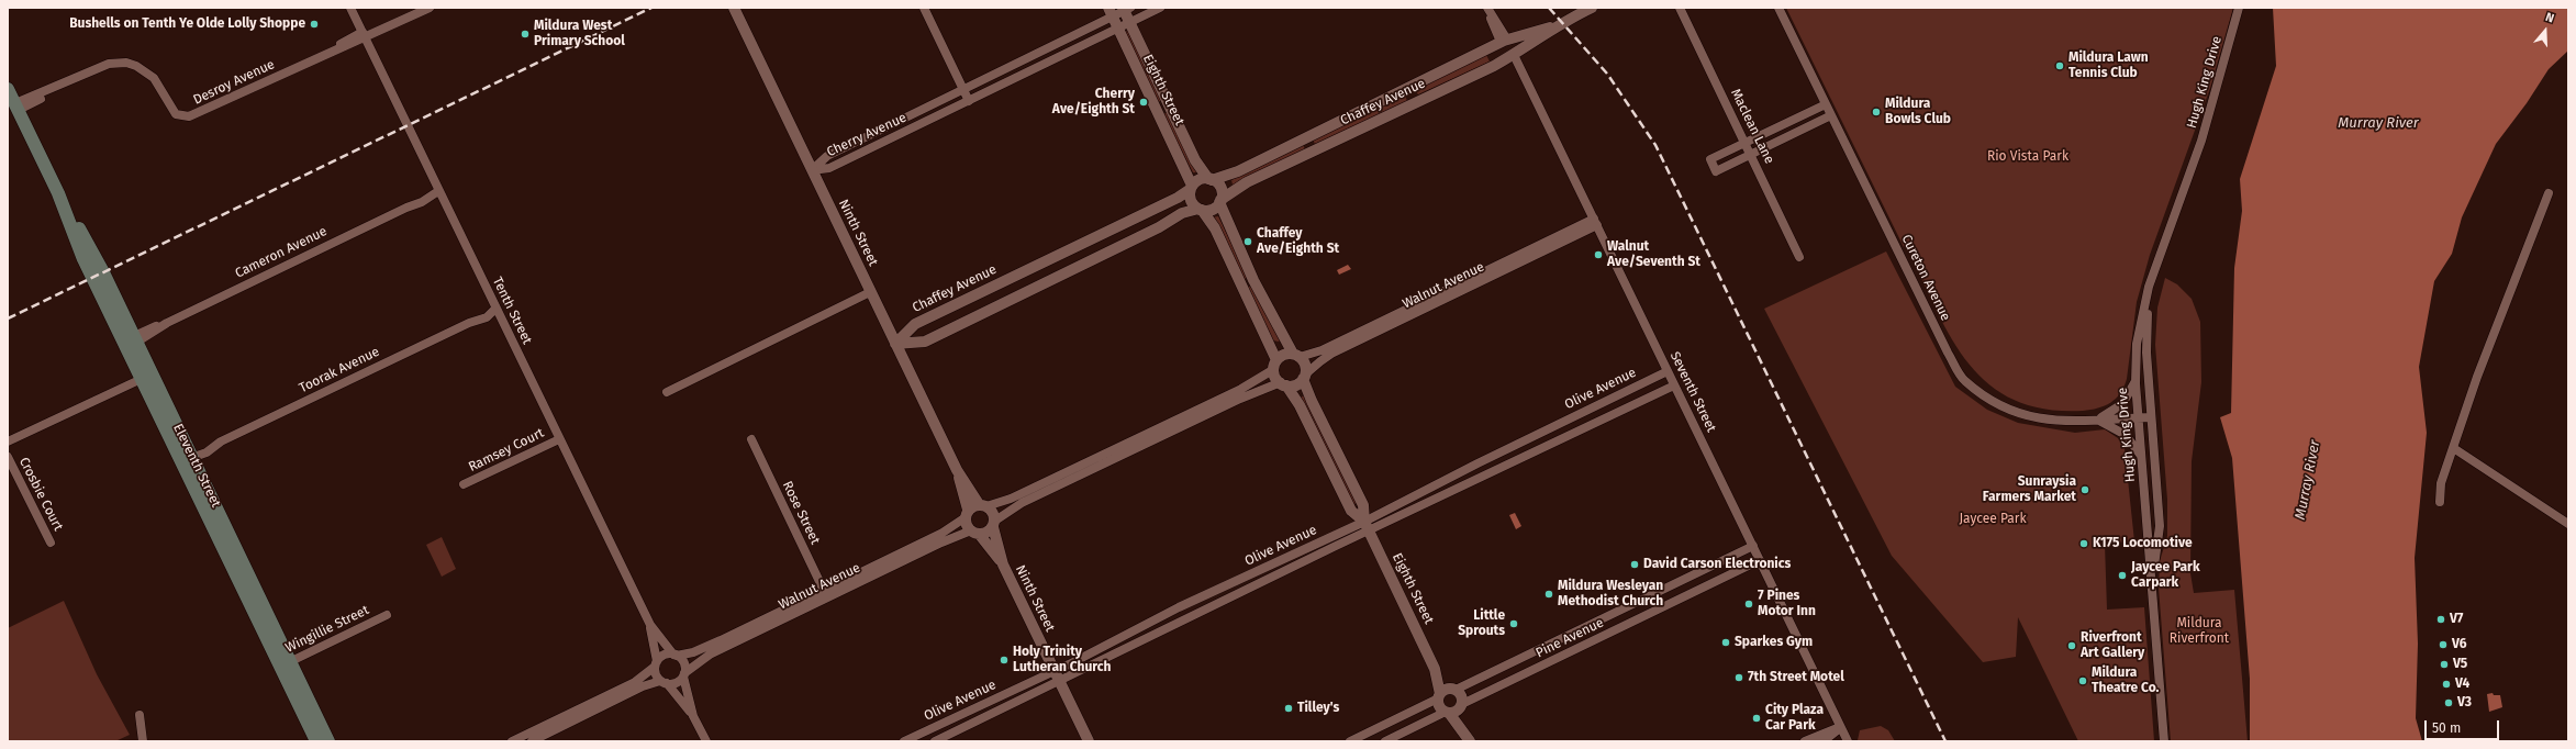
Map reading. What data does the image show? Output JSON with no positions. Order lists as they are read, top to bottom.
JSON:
{
  "streets": {
    "main road": ["Eleventh Street"],
    "street": [
      "Desroy Avenue",
      "Hugh King Drive",
      "Eighth Street",
      "Chaffey Avenue",
      "Maclean Lane",
      "Cherry Avenue",
      "Ninth Street",
      "Cameron Avenue",
      "Cureton Avenue",
      "Walnut Avenue",
      "Tenth Street",
      "Toorak Avenue",
      "Olive Avenue",
      "Seventh Street",
      "Ramsey Court",
      "Crosbie Court",
      "Rose Street",
      "Wingillie Street",
      "Pine Avenue"
    ]
  },
  "crossings": [
    ["Desroy Avenue", "Tenth Street"],
    ["Desroy Avenue", "Eleventh Street"],
    ["Hugh King Drive", "Cureton Avenue"],
    ["Eighth Street", "Chaffey Avenue"],
    ["Eighth Street", "Cherry Avenue"],
    ["Eighth Street", "Walnut Avenue"],
    ["Eighth Street", "Olive Avenue"],
    ["Eighth Street", "Pine Avenue"],
    ["Chaffey Avenue", "Ninth Street"],
    ["Chaffey Avenue", "Seventh Street"],
    ["Cherry Avenue", "Ninth Street"],
    ["Ninth Street", "Walnut Avenue"],
    ["Ninth Street", "Olive Avenue"],
    ["Cameron Avenue", "Tenth Street"],
    ["Cameron Avenue", "Eleventh Street"],
    ["Walnut Avenue", "Tenth Street"],
    ["Walnut Avenue", "Seventh Street"],
    ["Walnut Avenue", "Rose Street"],
    ["Tenth Street", "Toorak Avenue"],
    ["Tenth Street", "Ramsey Court"],
    ["Toorak Avenue", "Eleventh Street"],
    ["Olive Avenue", "Seventh Street"],
    ["Seventh Street", "Pine Avenue"],
    ["Eleventh Street", "Wingillie Street"]
  ],
  "water": ["Murray River"],
  "parks": ["Rio Vista Park", "Jaycee Park", "Mildura Riverfront"],
  "places": [
    "Bushells on Tenth Ye Olde Lolly Shoppe",
    "Mildura West Primary School",
    "Mildura Lawn Tennis Club",
    "Cherry Ave/Eighth St",
    "Mildura Bowls Club",
    "Chaffey Ave/Eighth St",
    "Walnut Ave/Seventh St",
    "Sunraysia Farmers Market",
    "K175 Locomotive",
    "David Carson Electronics",
    "Jaycee Park Carpark",
    "Mildura Wesleyan Methodist Church",
    "7 Pines Motor Inn",
    "V7",
    "Little Sprouts",
    "Sparkes Gym",
    "V6",
    "Riverfront Art Gallery",
    "Holy Trinity Lutheran Church",
    "V5",
    "7th Street Motel",
    "Mildura Theatre Co.",
    "V4",
    "V3",
    "Tilley's",
    "City Plaza Car Park"
  ],
  "scale_bar": "50 m",
  "north": "top"
}
